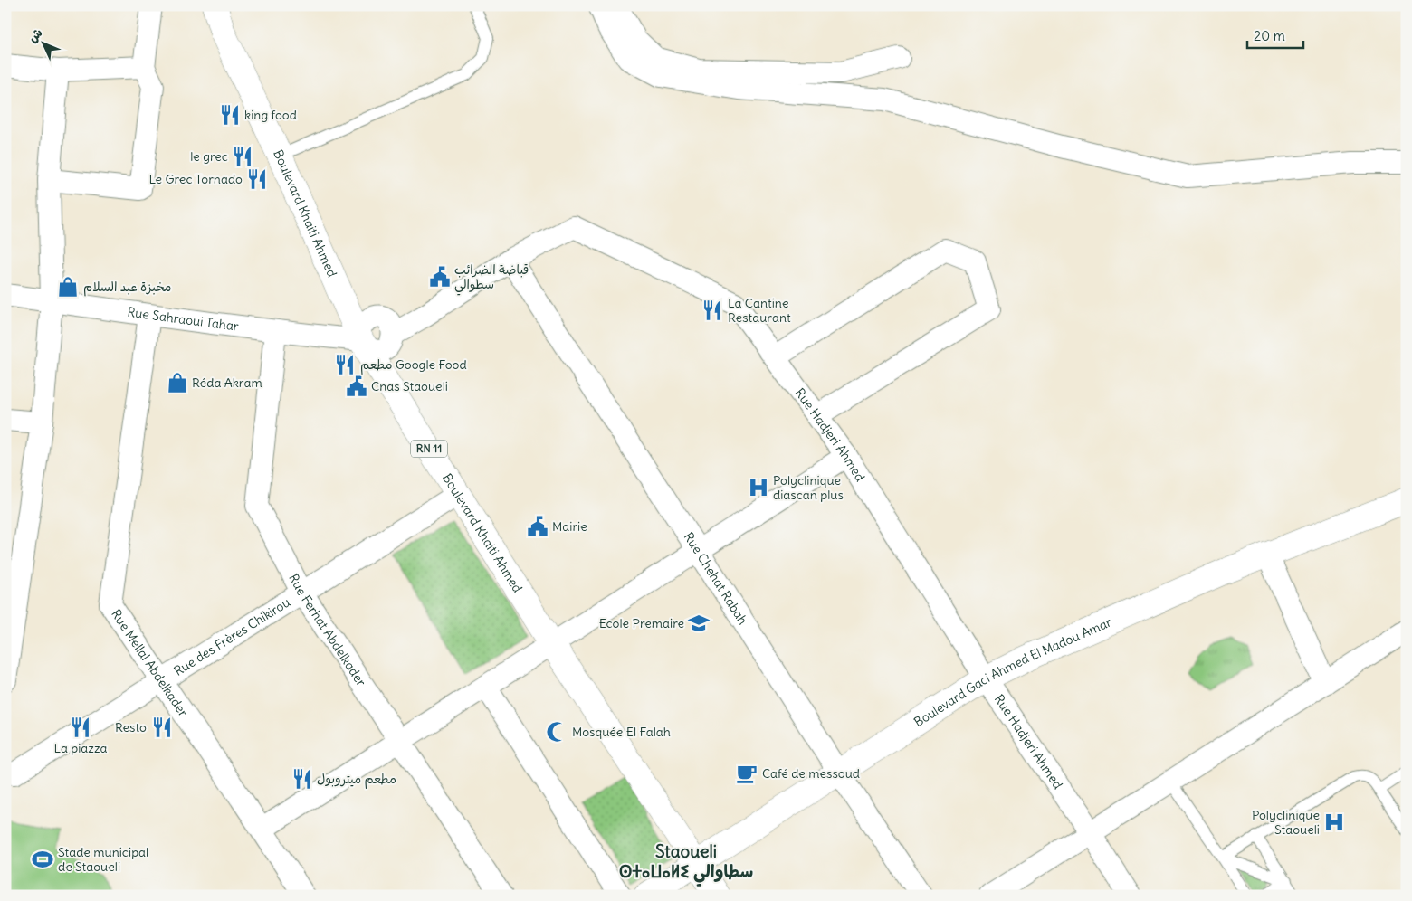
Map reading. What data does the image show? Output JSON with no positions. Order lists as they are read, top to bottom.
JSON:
{
  "streets": {
    "main road": ["Boulevard Khaiti Ahmed", "RN 11", "Boulevard Gaci Ahmed El Madou Amar"],
    "street": [
      "Rue Sahraoui Tahar",
      "Rue Hadjeri Ahmed",
      "Rue Chehat Rabah",
      "Rue Ferhat Abdelkader",
      "Rue des Frères Chikirou",
      "Rue Mellal Abdelkader"
    ]
  },
  "crossings": [
    ["Boulevard Khaiti Ahmed", "Rue Sahraoui Tahar"],
    ["Boulevard Khaiti Ahmed", "Rue Hadjeri Ahmed"],
    ["Boulevard Khaiti Ahmed", "Rue des Frères Chikirou"],
    ["Boulevard Khaiti Ahmed", "Boulevard Gaci Ahmed El Madou Amar"],
    ["Rue Sahraoui Tahar", "Rue Hadjeri Ahmed"],
    ["Rue Sahraoui Tahar", "Rue Ferhat Abdelkader"],
    ["Rue Sahraoui Tahar", "Rue Mellal Abdelkader"],
    ["Rue Hadjeri Ahmed", "Rue Chehat Rabah"],
    ["Rue Hadjeri Ahmed", "Boulevard Gaci Ahmed El Madou Amar"],
    ["Rue Chehat Rabah", "Boulevard Gaci Ahmed El Madou Amar"],
    ["Rue Ferhat Abdelkader", "Rue des Frères Chikirou"],
    ["Rue des Frères Chikirou", "Rue Mellal Abdelkader"]
  ],
  "districts": ["Staoueli ⵙⵜⴰⵡⴰⵍⵉ سطاوالي"],
  "places": {
    "restaurant": [
      "king food",
      "le grec",
      "Le Grec Tornado",
      "La Cantine Restaurant",
      "مطعم Google Food",
      "La piazza",
      "Resto",
      "مطعم ميتروبول"
    ],
    "public building": ["قباضة الضرائب سطوالي", "Cnas Staoueli", "Mairie"],
    "shop": ["مخبزة عبد السلام", "Réda Akram"],
    "hospital": ["Polyclinique diascan plus", "Polyclinique Staoueli"],
    "school or university": ["Ecole Premaire"],
    "mosque": ["Mosquée El Falah"],
    "cafe": ["Café de messoud"],
    "sports": ["Stade municipal de Staoueli"]
  },
  "scale_bar": "20 m",
  "north": "top left"
}
